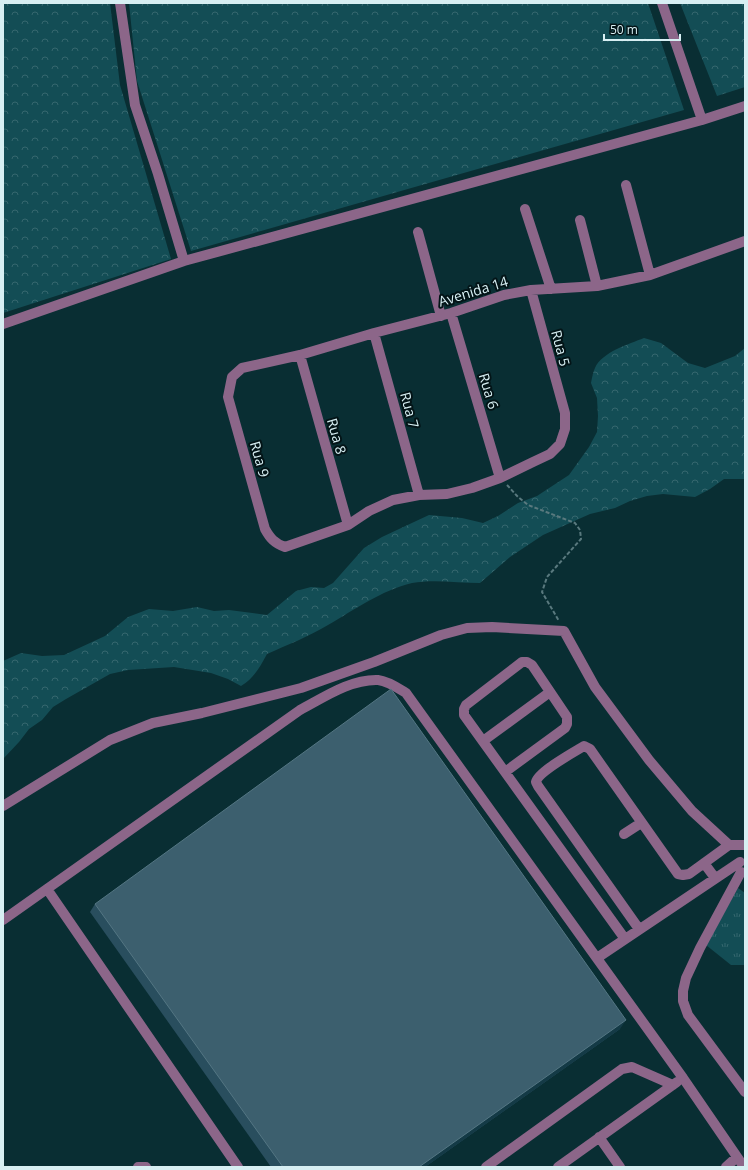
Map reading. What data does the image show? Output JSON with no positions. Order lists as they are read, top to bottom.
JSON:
{
  "streets": {
    "street": [
      "Avenida 14",
      "Rua 5",
      "Rua 6",
      "Rua 7",
      "Rua 8",
      "Rua 9"
    ]
  },
  "crossings": [
    ["Avenida 14", "Rua 5"],
    ["Avenida 14", "Rua 6"],
    ["Avenida 14", "Rua 7"],
    ["Avenida 14", "Rua 8"],
    ["Avenida 14", "Rua 9"],
    ["Rua 5", "Rua 6"],
    ["Rua 5", "Rua 7"],
    ["Rua 5", "Rua 8"],
    ["Rua 5", "Rua 9"]
  ],
  "scale_bar": "50 m"
}
